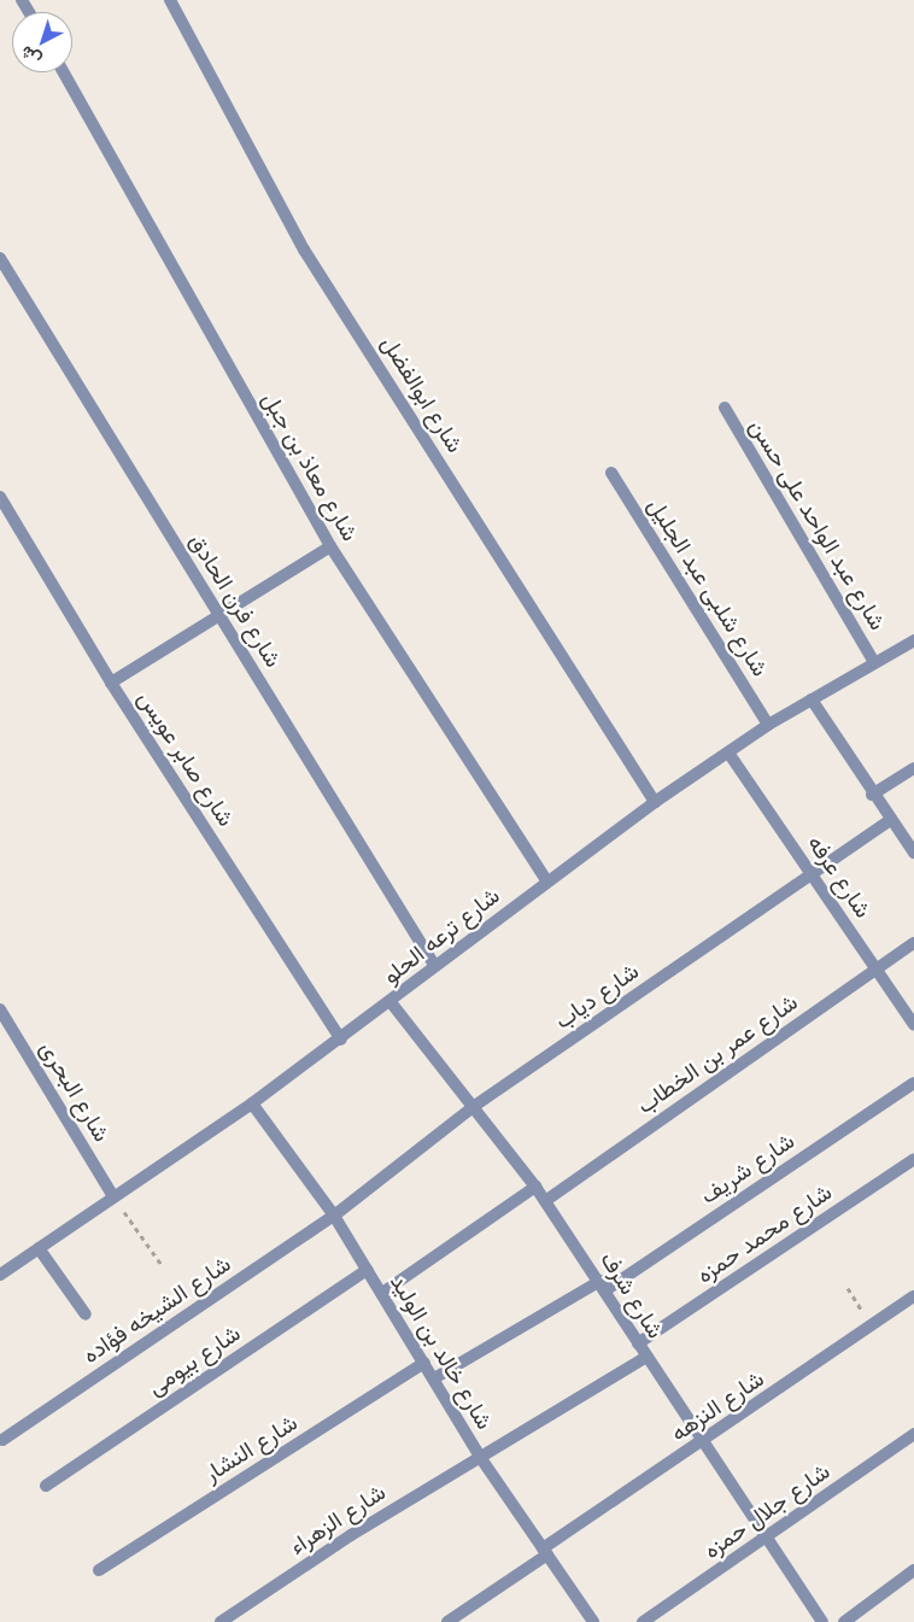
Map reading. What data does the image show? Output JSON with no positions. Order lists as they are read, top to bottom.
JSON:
{
  "streets": {
    "street": [
      "شارع ابوالفضل",
      "شارع معاذ بن جبل",
      "شارع عبد الواحد على حسن",
      "شارع شلبى عبد الجليل",
      "شارع فرن الحادق",
      "شارع صابر عويس",
      "شارع عرفه",
      "شارع ترعه الحلو",
      "شارع دياب",
      "شارع عمر بن الخطاب",
      "شارع البحرى",
      "شارع شريف",
      "شارع محمد حمزه",
      "شارع شرف",
      "شارع الشيخه فؤاده",
      "شارع خالد بن الوليد",
      "شارع بيومى",
      "شارع النزهه",
      "شارع النشار",
      "شارع جلال حمزه",
      "شارع الزهراء"
    ]
  },
  "crossings": [
    ["شارع ابوالفضل", "شارع ترعه الحلو"],
    ["شارع معاذ بن جبل", "شارع ترعه الحلو"],
    ["شارع عبد الواحد على حسن", "شارع ترعه الحلو"],
    ["شارع شلبى عبد الجليل", "شارع ترعه الحلو"],
    ["شارع فرن الحادق", "شارع ترعه الحلو"],
    ["شارع صابر عويس", "شارع ترعه الحلو"],
    ["شارع عرفه", "شارع ترعه الحلو"],
    ["شارع عرفه", "شارع دياب"],
    ["شارع عرفه", "شارع عمر بن الخطاب"],
    ["شارع ترعه الحلو", "شارع البحرى"],
    ["شارع ترعه الحلو", "شارع شرف"],
    ["شارع ترعه الحلو", "شارع خالد بن الوليد"],
    ["شارع دياب", "شارع شرف"],
    ["شارع دياب", "شارع الشيخه فؤاده"],
    ["شارع دياب", "شارع خالد بن الوليد"],
    ["شارع عمر بن الخطاب", "شارع شرف"],
    ["شارع شريف", "شارع شرف"],
    ["شارع شريف", "شارع خالد بن الوليد"],
    ["شارع محمد حمزه", "شارع شرف"],
    ["شارع شرف", "شارع النزهه"],
    ["شارع شرف", "شارع جلال حمزه"],
    ["شارع الشيخه فؤاده", "شارع خالد بن الوليد"],
    ["شارع خالد بن الوليد", "شارع بيومى"],
    ["شارع خالد بن الوليد", "شارع النزهه"],
    ["شارع خالد بن الوليد", "شارع النشار"],
    ["شارع خالد بن الوليد", "شارع الزهراء"]
  ],
  "north": "bottom left"
}
